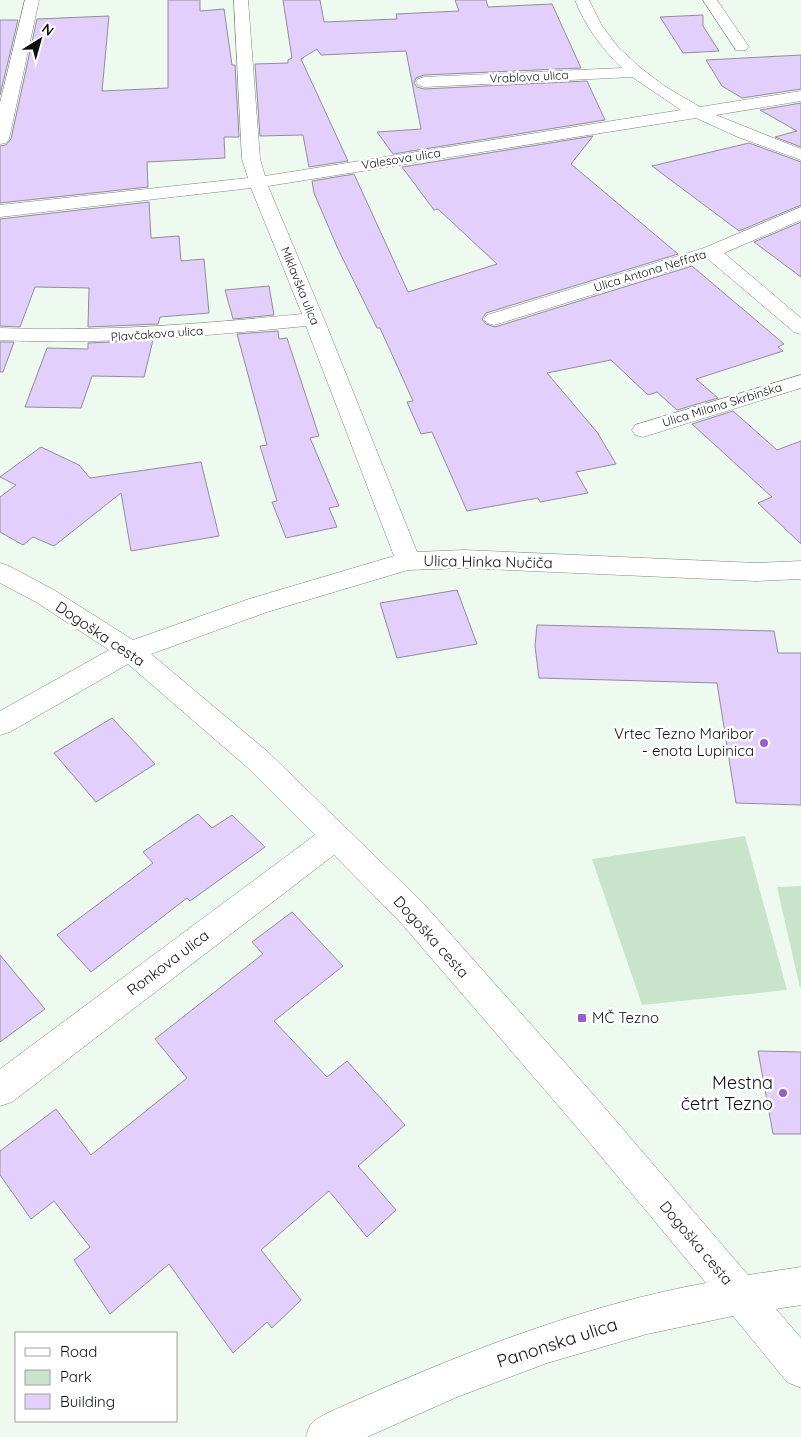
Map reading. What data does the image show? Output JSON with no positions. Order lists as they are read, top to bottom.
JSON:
{
  "streets": {
    "street": [
      "Vrablova ulica",
      "Valesova ulica",
      "Ulica Antona Neffata",
      "Miklavška ulica",
      "Plavčakova ulica",
      "Ulica Milana Skrbinška",
      "Ulica Hinka Nučiča",
      "Dogoška cesta",
      "Ronkova ulica",
      "Panonska ulica"
    ]
  },
  "crossings": [
    ["Valesova ulica", "Miklavška ulica"],
    ["Miklavška ulica", "Plavčakova ulica"],
    ["Miklavška ulica", "Ulica Hinka Nučiča"],
    ["Ulica Hinka Nučiča", "Dogoška cesta"],
    ["Dogoška cesta", "Ronkova ulica"],
    ["Dogoška cesta", "Panonska ulica"]
  ],
  "places": {
    "other": ["Vrtec Tezno Maribor - enota Lupinica", "Mestna četrt Tezno"],
    "transit": ["MČ Tezno"]
  },
  "legend": ["Road", "Park", "Building"],
  "north": "top right"
}
